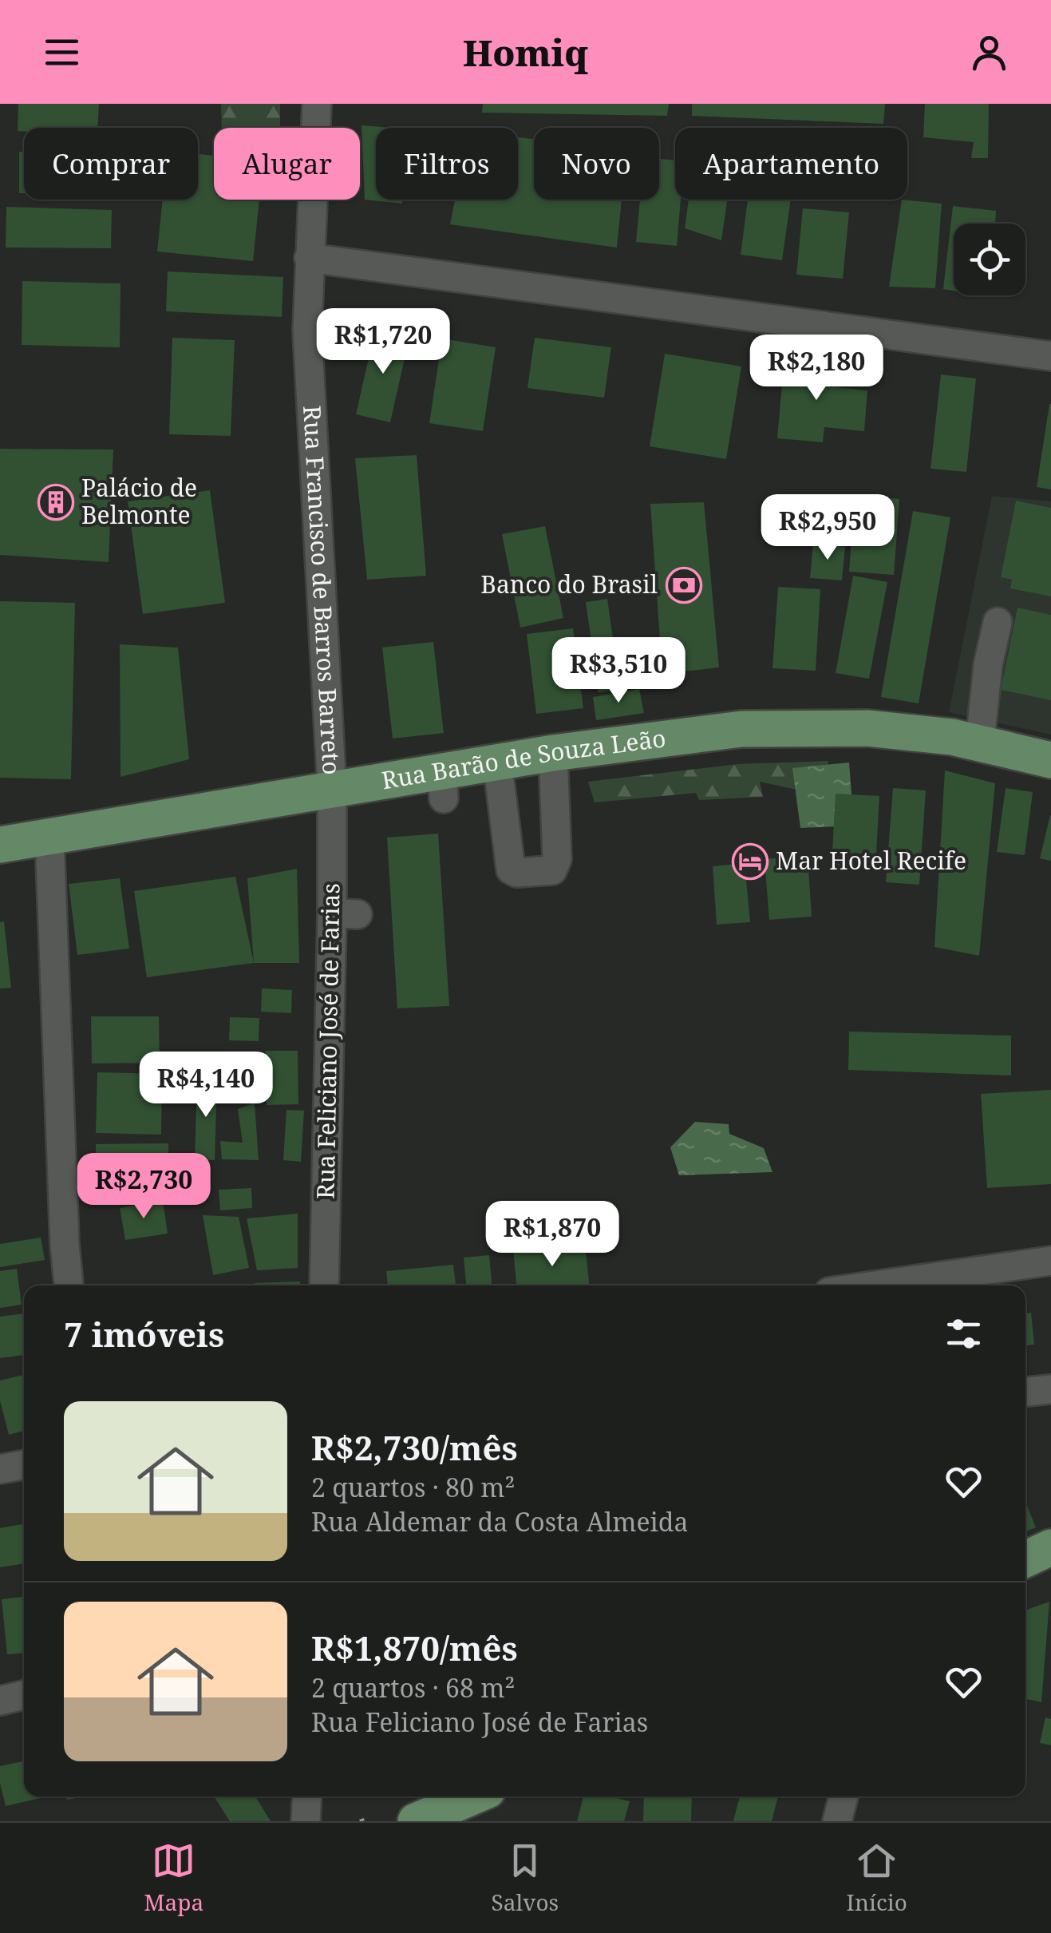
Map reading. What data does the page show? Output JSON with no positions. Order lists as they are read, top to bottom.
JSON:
{
  "streets": {
    "main road": ["Rua Barão de Souza Leão"],
    "street": ["Rua Francisco de Barros Barreto", "Rua Feliciano José de Farias"]
  },
  "crossings": [
    ["Rua Francisco de Barros Barreto", "Rua Barão de Souza Leão"],
    ["Rua Francisco de Barros Barreto", "Rua Feliciano José de Farias"],
    ["Rua Barão de Souza Leão", "Rua Feliciano José de Farias"]
  ],
  "places": {
    "building": ["Palácio de Belmonte"],
    "bank": ["Banco do Brasil"],
    "hotel": ["Mar Hotel Recife"]
  },
  "page": {
    "header": "Homiq",
    "chip": [
      "Comprar",
      "Alugar",
      "Filtros",
      "Novo",
      "Apartamento"
    ],
    "price": [
      "R$1,720",
      "R$2,180",
      "R$2,950",
      "R$3,510",
      "R$4,140",
      "R$2,730",
      "R$1,870"
    ],
    "heading": "7 imóveis",
    "list": [
      {
        "name": "R$2,730/mês",
        "note": "2 quartos · 80 m² · Rua Aldemar da Costa Almeida"
      },
      {
        "name": "R$1,870/mês",
        "note": "2 quartos · 68 m² · Rua Feliciano José de Farias"
      }
    ],
    "tabs": ["Mapa", "Salvos", "Início"]
  }
}
